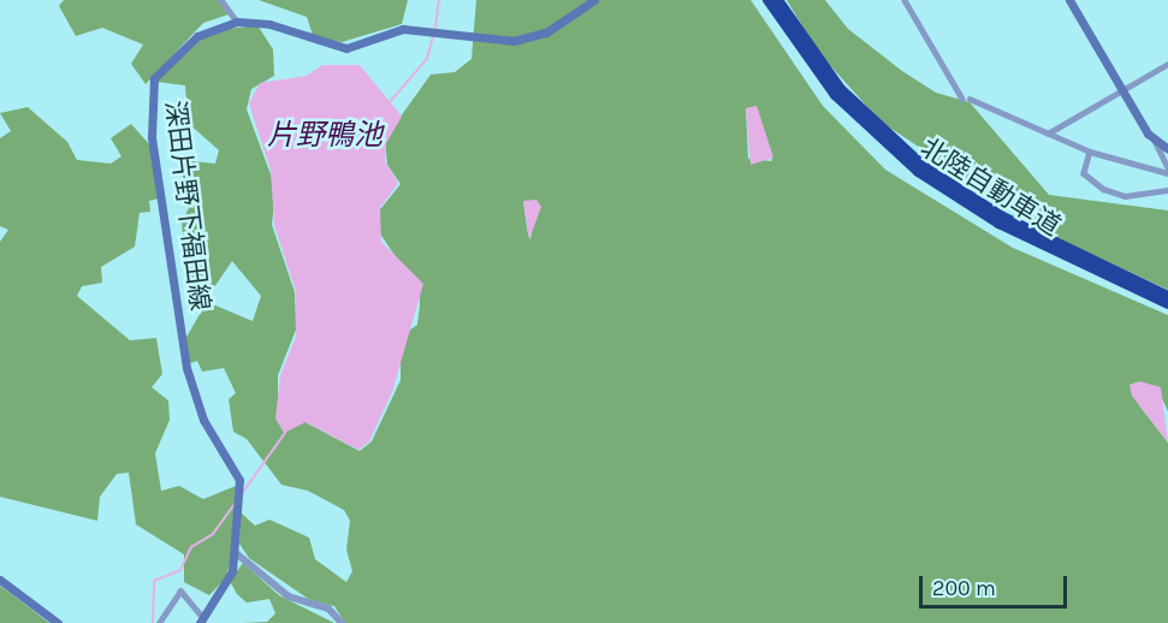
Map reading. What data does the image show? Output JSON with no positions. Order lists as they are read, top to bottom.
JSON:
{
  "streets": {
    "highway": ["北陸自動車道"],
    "main road": ["深田片野下福田線"]
  },
  "water": ["片野鴨池"],
  "scale_bar": "200 m"
}
